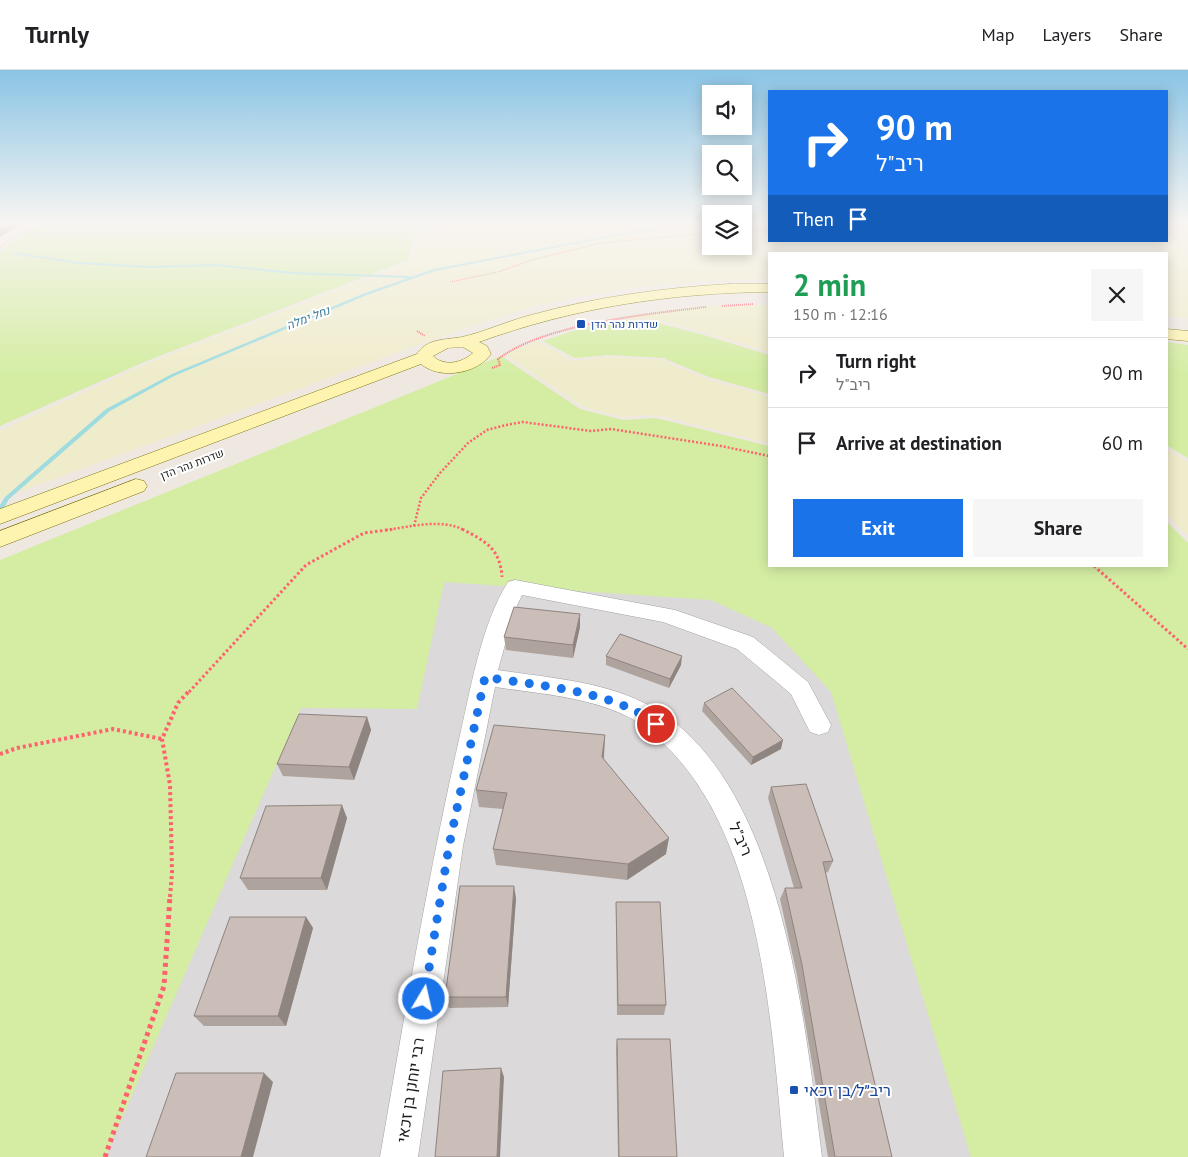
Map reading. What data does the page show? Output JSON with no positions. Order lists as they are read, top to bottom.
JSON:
{
  "streets": {
    "main road": ["שדרות נהר הדן"],
    "street": ["ריב\"ל", "רבי יוחנן בן זכאי"]
  },
  "crossings": [
    ["ריב\"ל", "רבי יוחנן בן זכאי"]
  ],
  "water": ["נחל ימלה"],
  "places": {
    "transit": ["שדרות נהר הדן", "ריב״ל/בן זכאי"]
  },
  "page": {
    "header": "Turnly",
    "nav": ["Map", "Layers", "Share"],
    "turn": ["90 m", "ריב\"ל"],
    "then": "Then",
    "heading": ["2 min", "150 m · 12:16"],
    "list": [
      {
        "name": "Turn right",
        "note": "ריב\"ל",
        "value": "90 m"
      },
      {
        "name": "Arrive at destination",
        "value": "60 m"
      }
    ],
    "buttons": ["Exit", "Share"]
  }
}
